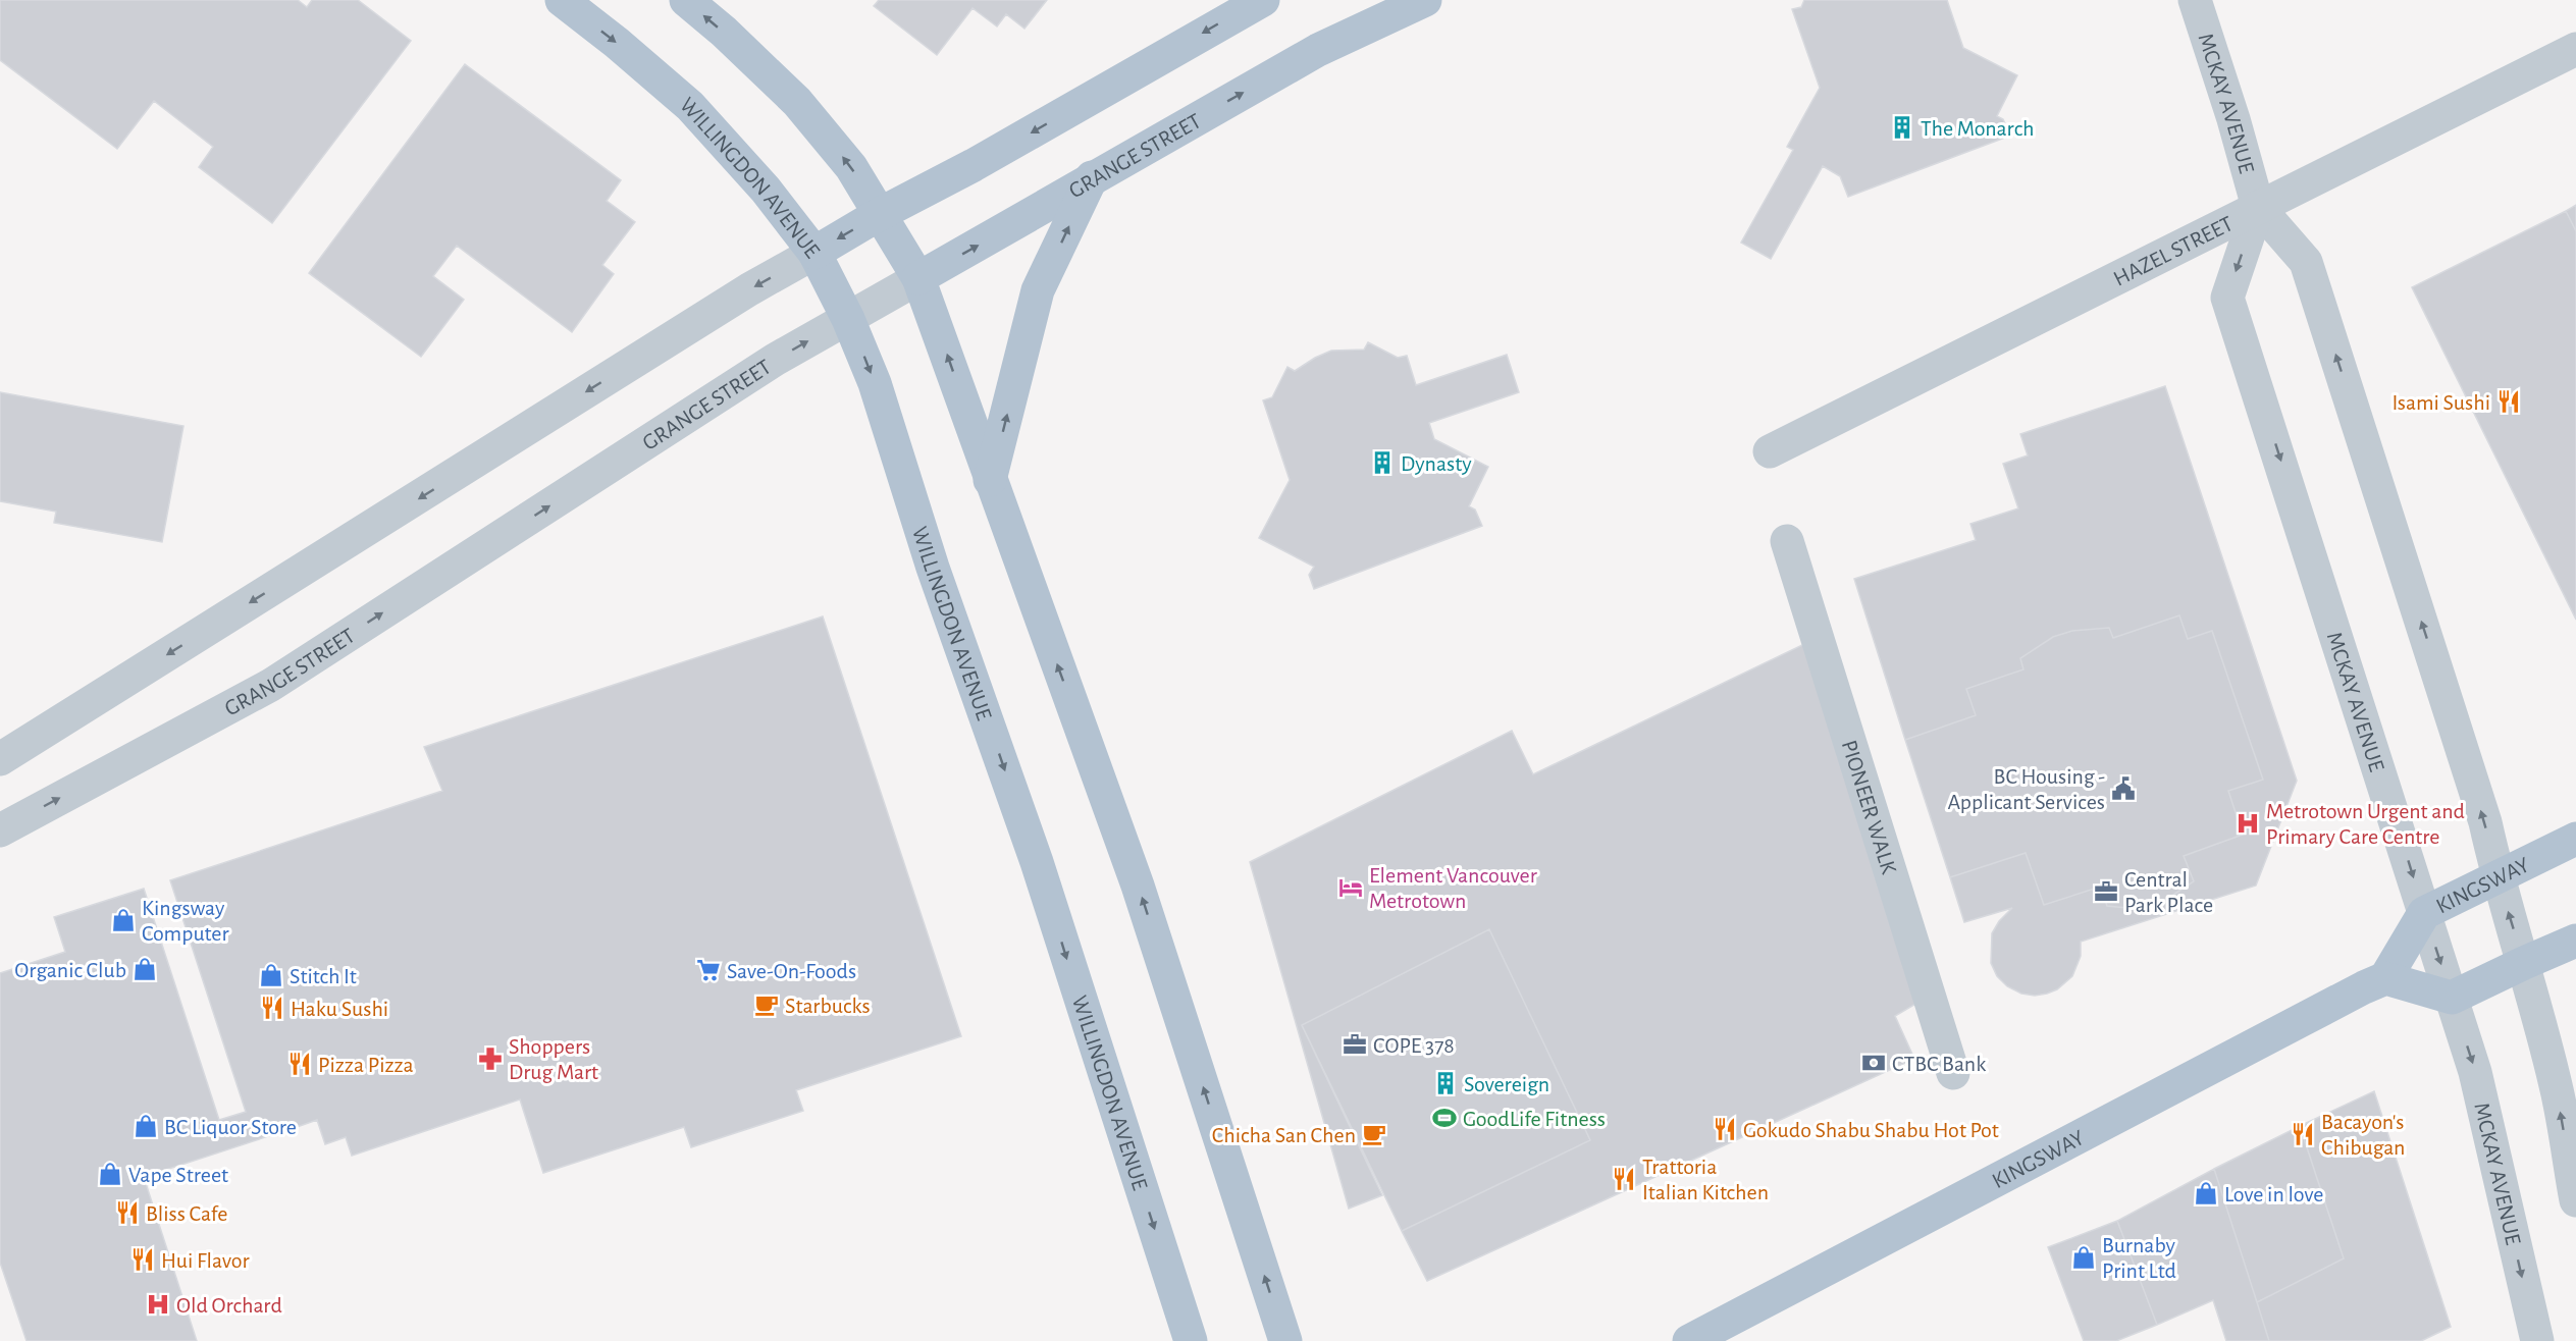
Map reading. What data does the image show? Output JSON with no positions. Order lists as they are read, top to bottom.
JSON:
{
  "streets": {
    "main road": ["GRANGE STREET", "WILLINGDON AVENUE", "KINGSWAY"],
    "street": ["MCKAY AVENUE", "HAZEL STREET", "PIONEER WALK"]
  },
  "crossings": [
    ["MCKAY AVENUE", "HAZEL STREET"],
    ["MCKAY AVENUE", "KINGSWAY"],
    ["GRANGE STREET", "WILLINGDON AVENUE"]
  ],
  "one_way": ["GRANGE STREET"],
  "places": {
    "building": ["The Monarch", "Dynasty", "Sovereign"],
    "restaurant": [
      "Isami Sushi",
      "Haku Sushi",
      "Pizza Pizza",
      "Gokudo Shabu Shabu Hot Pot",
      "Bacayon's Chibugan",
      "Trattoria Italian Kitchen",
      "Bliss Cafe",
      "Hui Flavor"
    ],
    "public building": ["BC Housing - Applicant Services"],
    "hospital": ["Metrotown Urgent and Primary Care Centre", "Old Orchard"],
    "hotel": ["Element Vancouver Metrotown"],
    "office": ["Central Park Place", "COPE 378"],
    "shop": [
      "Kingsway Computer",
      "Organic Club",
      "Stitch It",
      "BC Liquor Store",
      "Vape Street",
      "Love in love",
      "Burnaby Print Ltd"
    ],
    "supermarket": ["Save-On-Foods"],
    "cafe": ["Starbucks", "Chicha San Chen"],
    "pharmacy": ["Shoppers Drug Mart"],
    "bank": ["CTBC Bank"],
    "sports": ["GoodLife Fitness"]
  }
}
